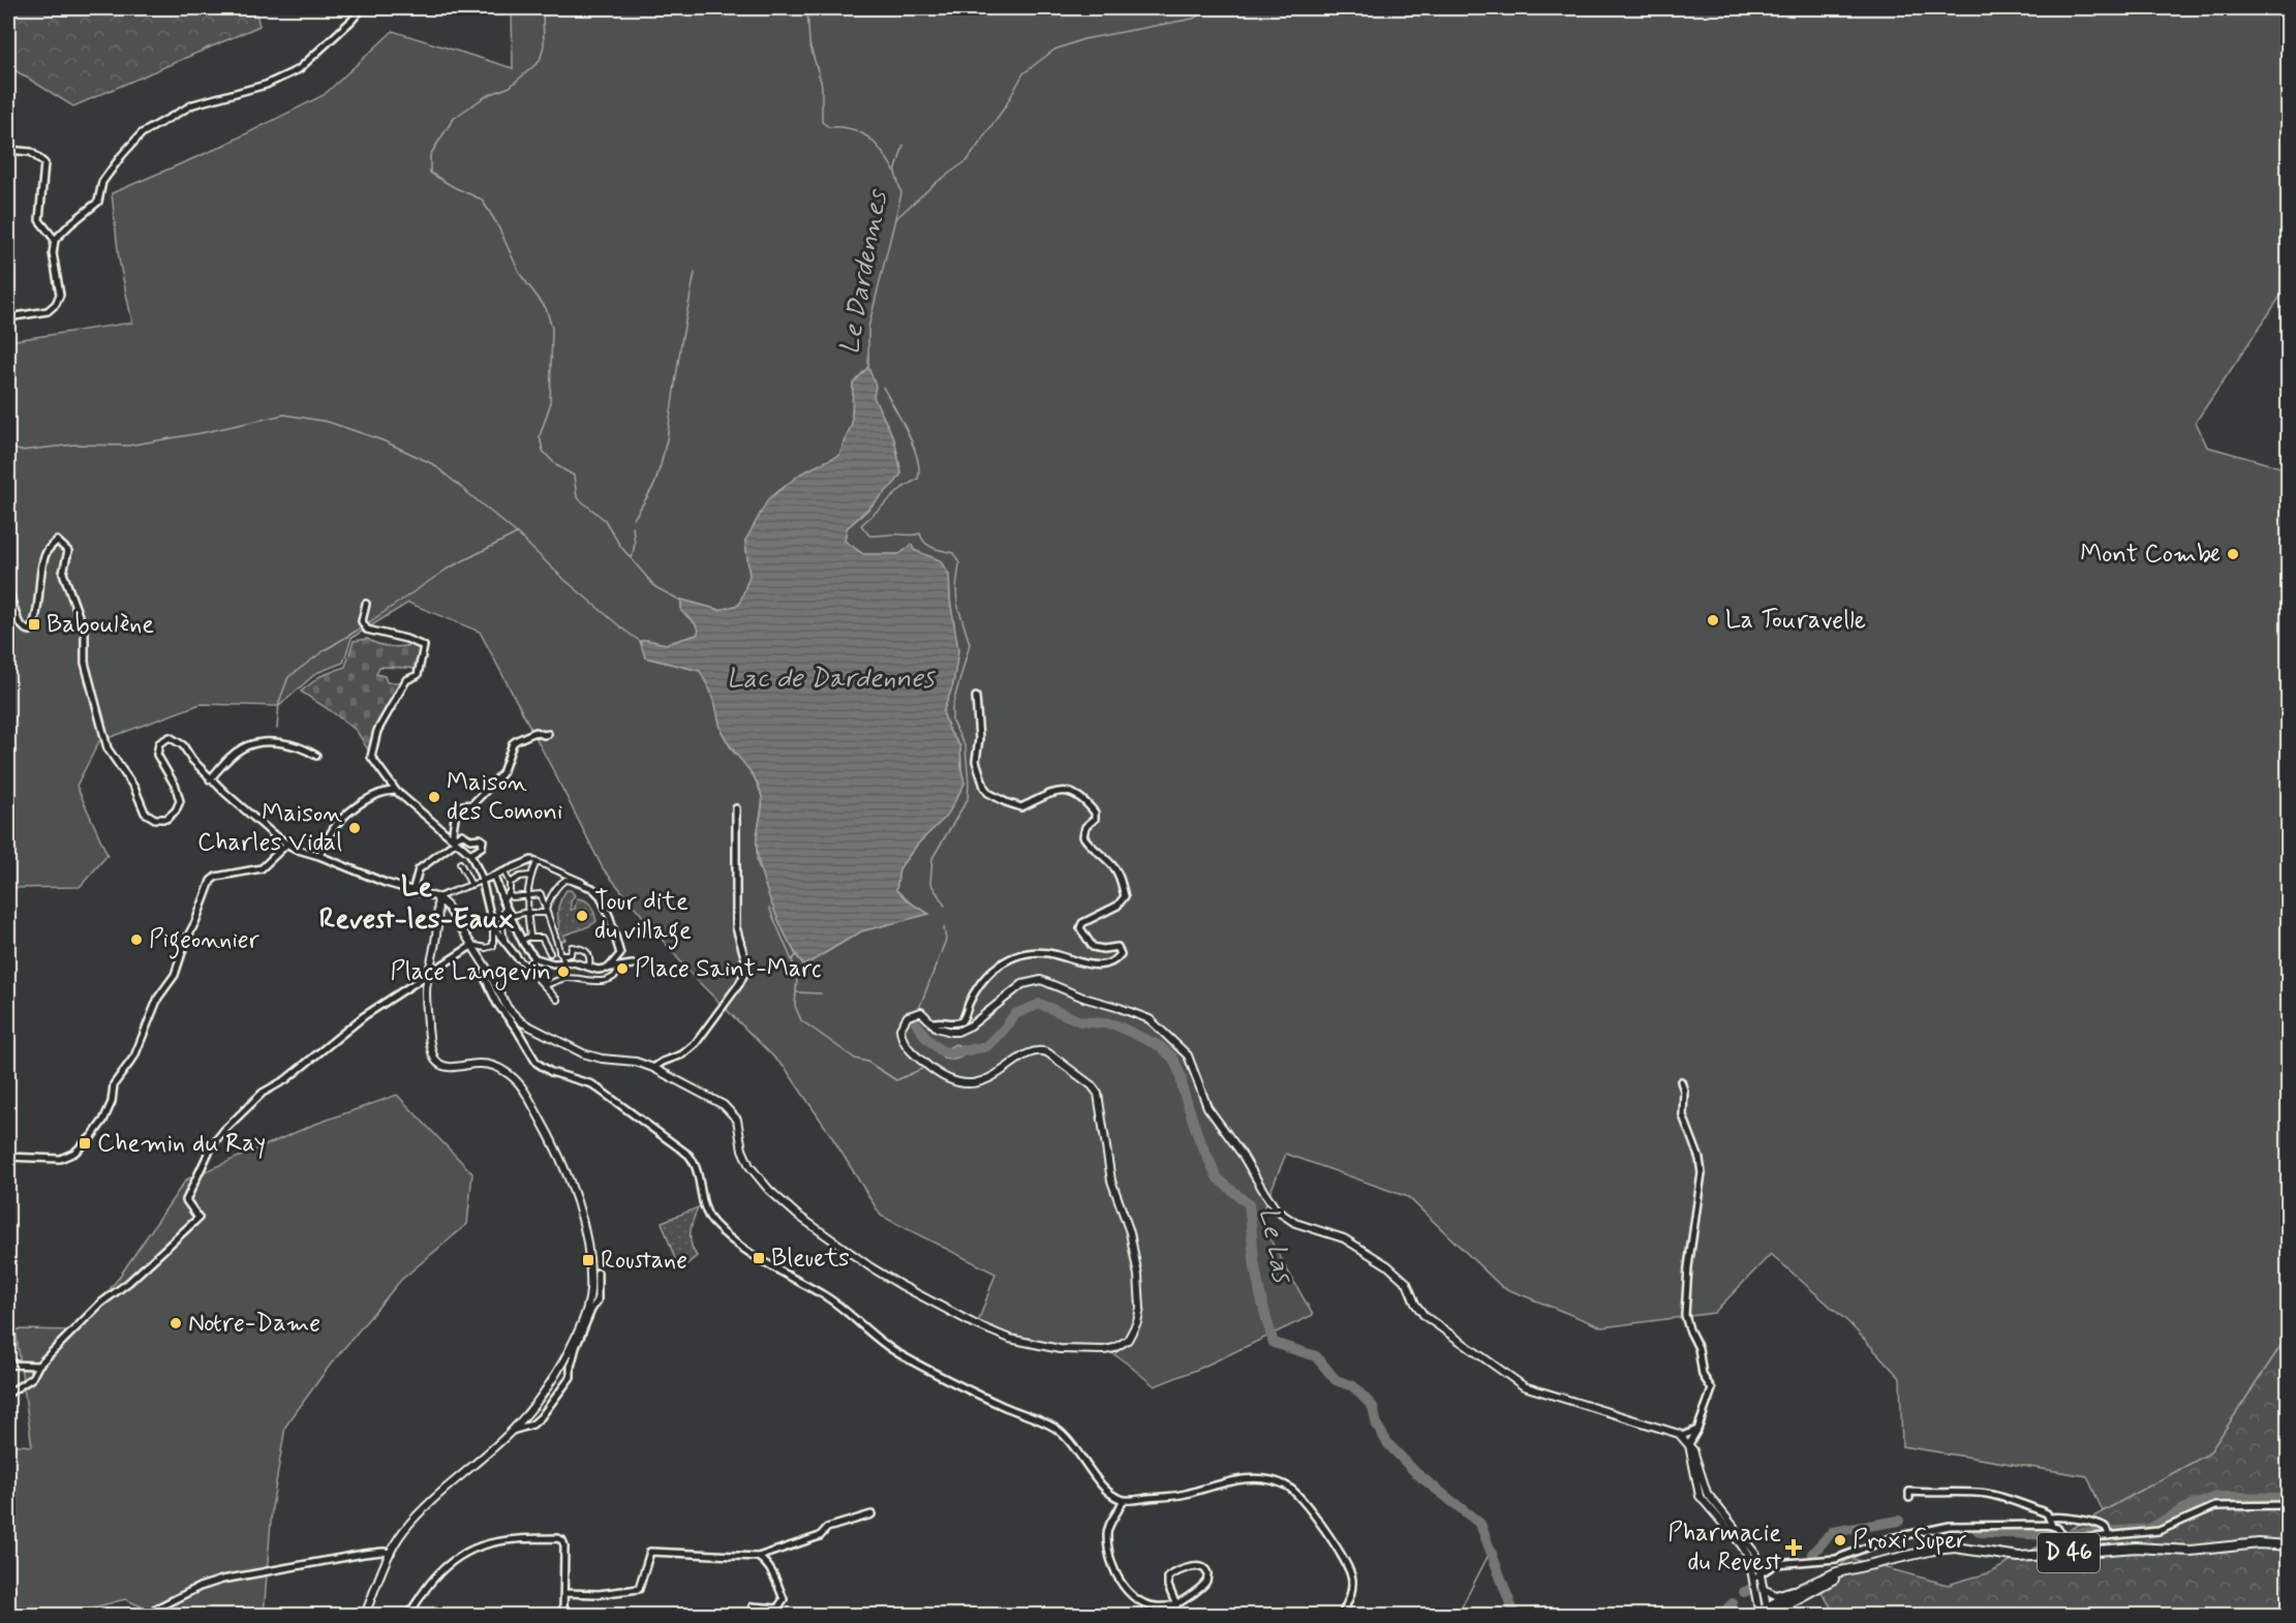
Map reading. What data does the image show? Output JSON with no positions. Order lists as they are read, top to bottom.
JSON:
{
  "streets": {
    "main road": ["D 46"]
  },
  "districts": ["Le Revest-les-Eaux"],
  "water": ["Le Dardennes", "Lac de Dardennes", "Le Las"],
  "places": {
    "other": [
      "Mont Combe",
      "La Touravelle",
      "Maison des Comoni",
      "Maison Charles Vidal",
      "Tour dite du village",
      "Pigeonnier",
      "Place Saint-Marc",
      "Place Langevin",
      "Notre-Dame",
      "Proxi Super"
    ],
    "transit": [
      "Baboulène",
      "Chemin du Ray",
      "Bleuets",
      "Roustane"
    ],
    "health": ["Pharmacie du Revest"]
  }
}
